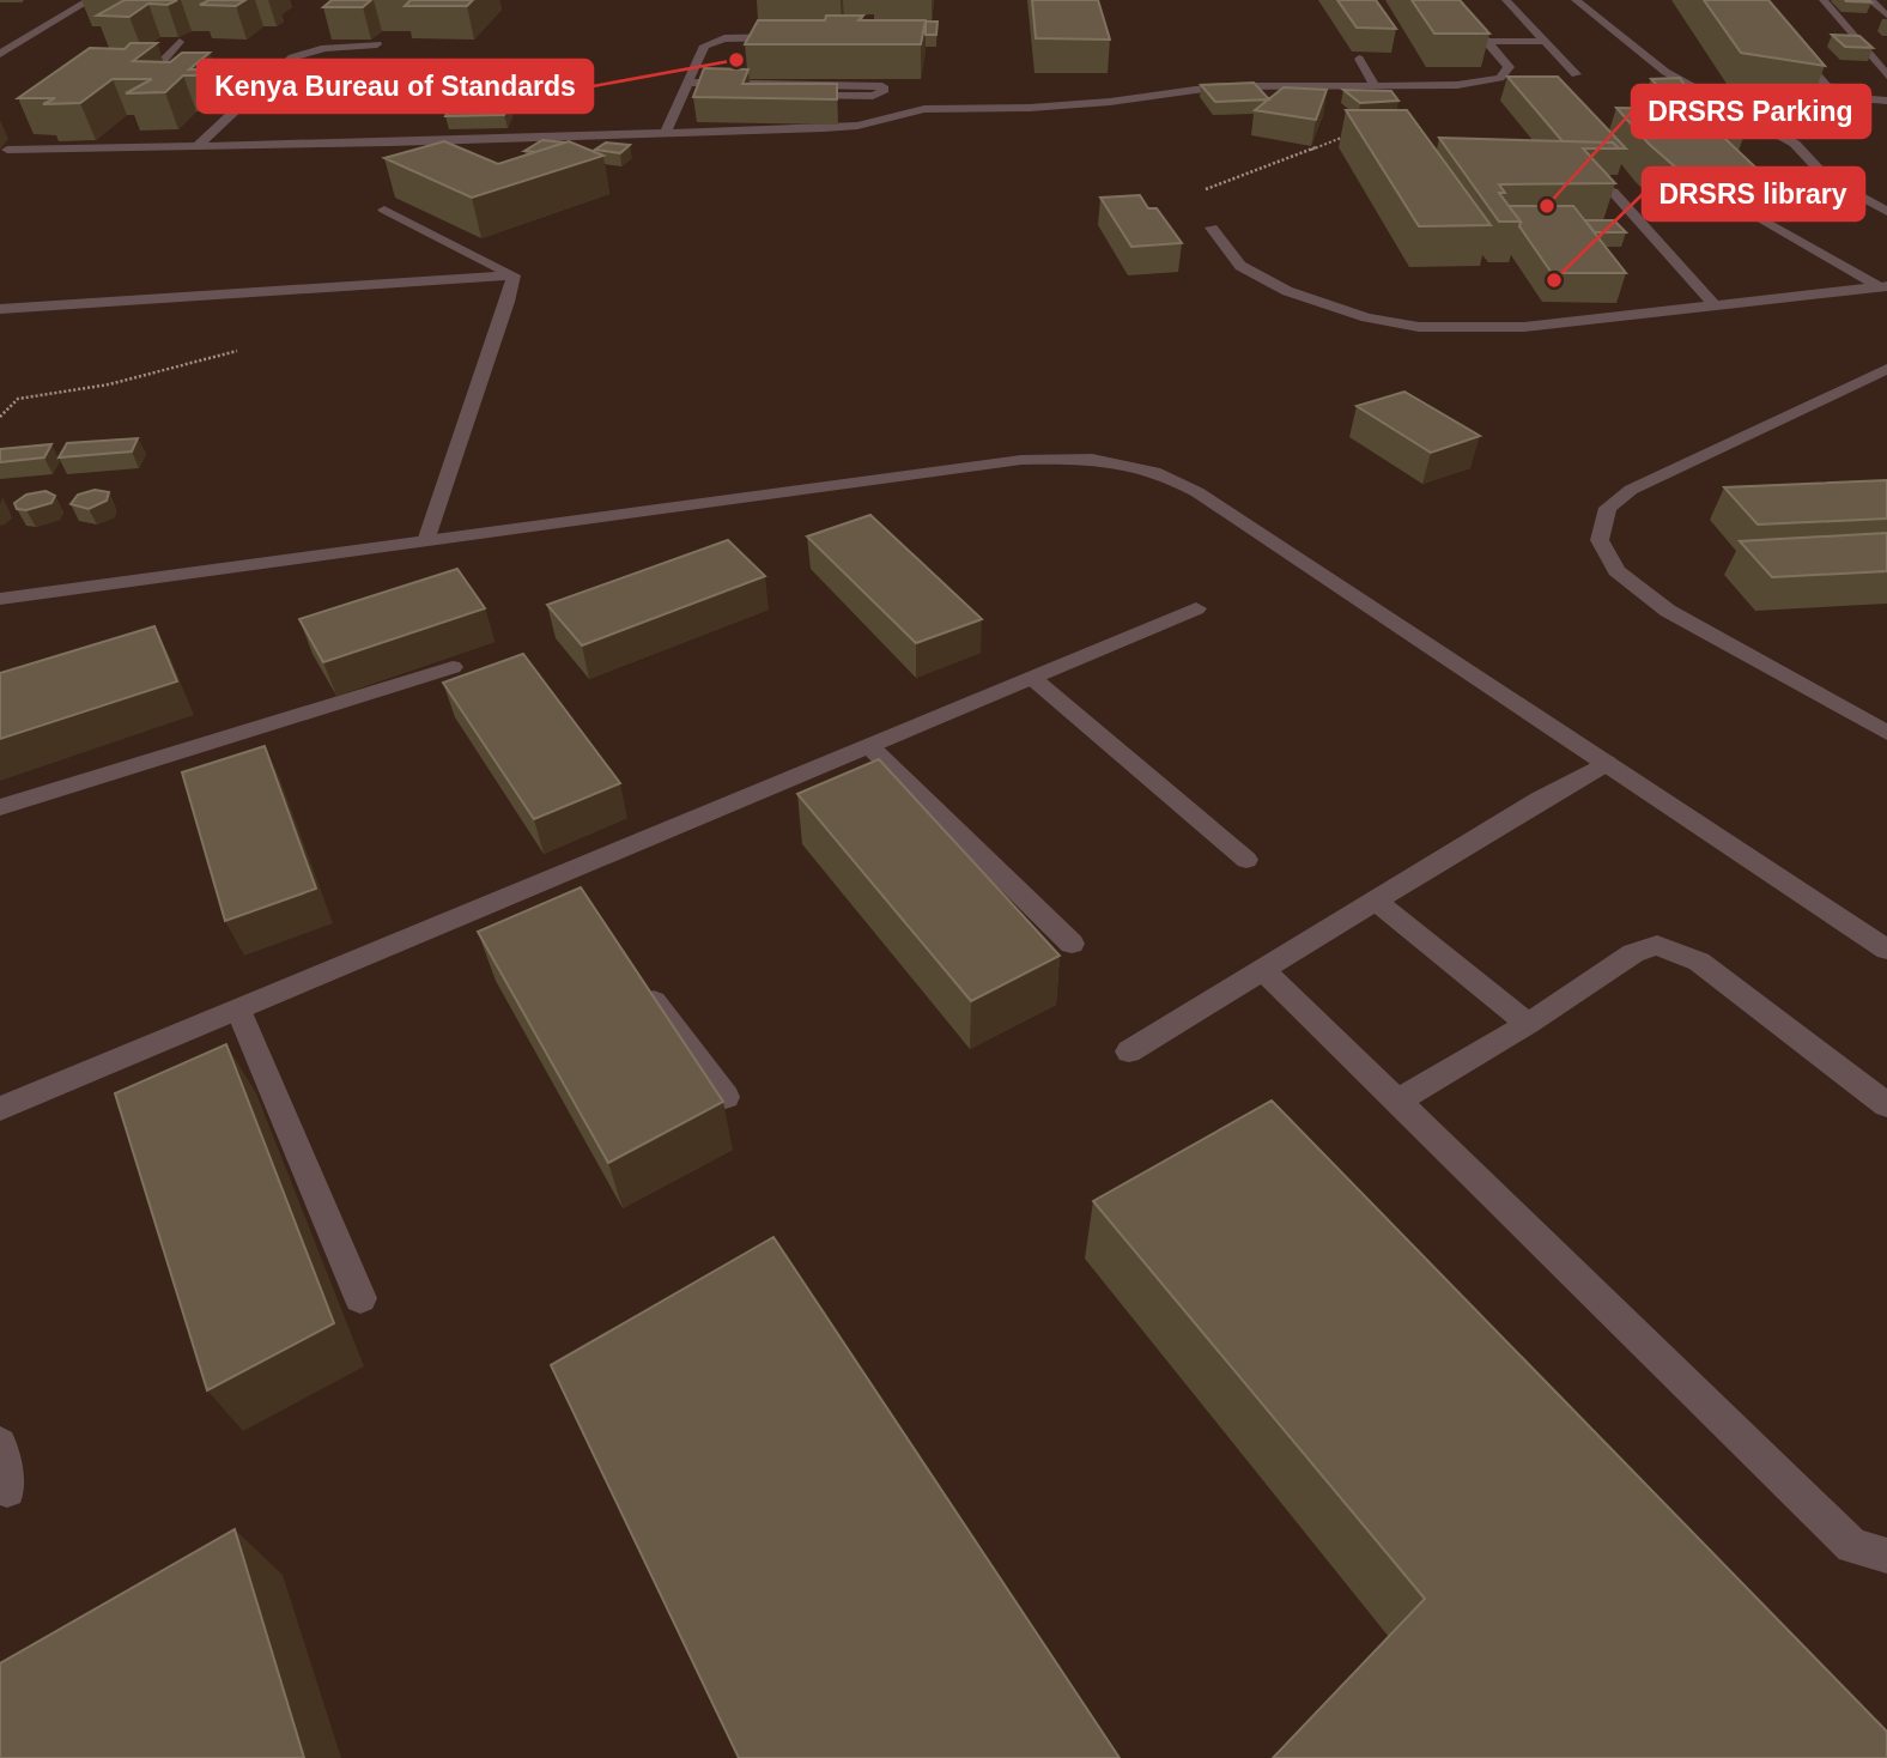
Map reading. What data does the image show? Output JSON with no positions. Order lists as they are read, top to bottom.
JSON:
{
  "places": ["Kenya Bureau of Standards", "DRSRS Parking", "DRSRS library"]
}
